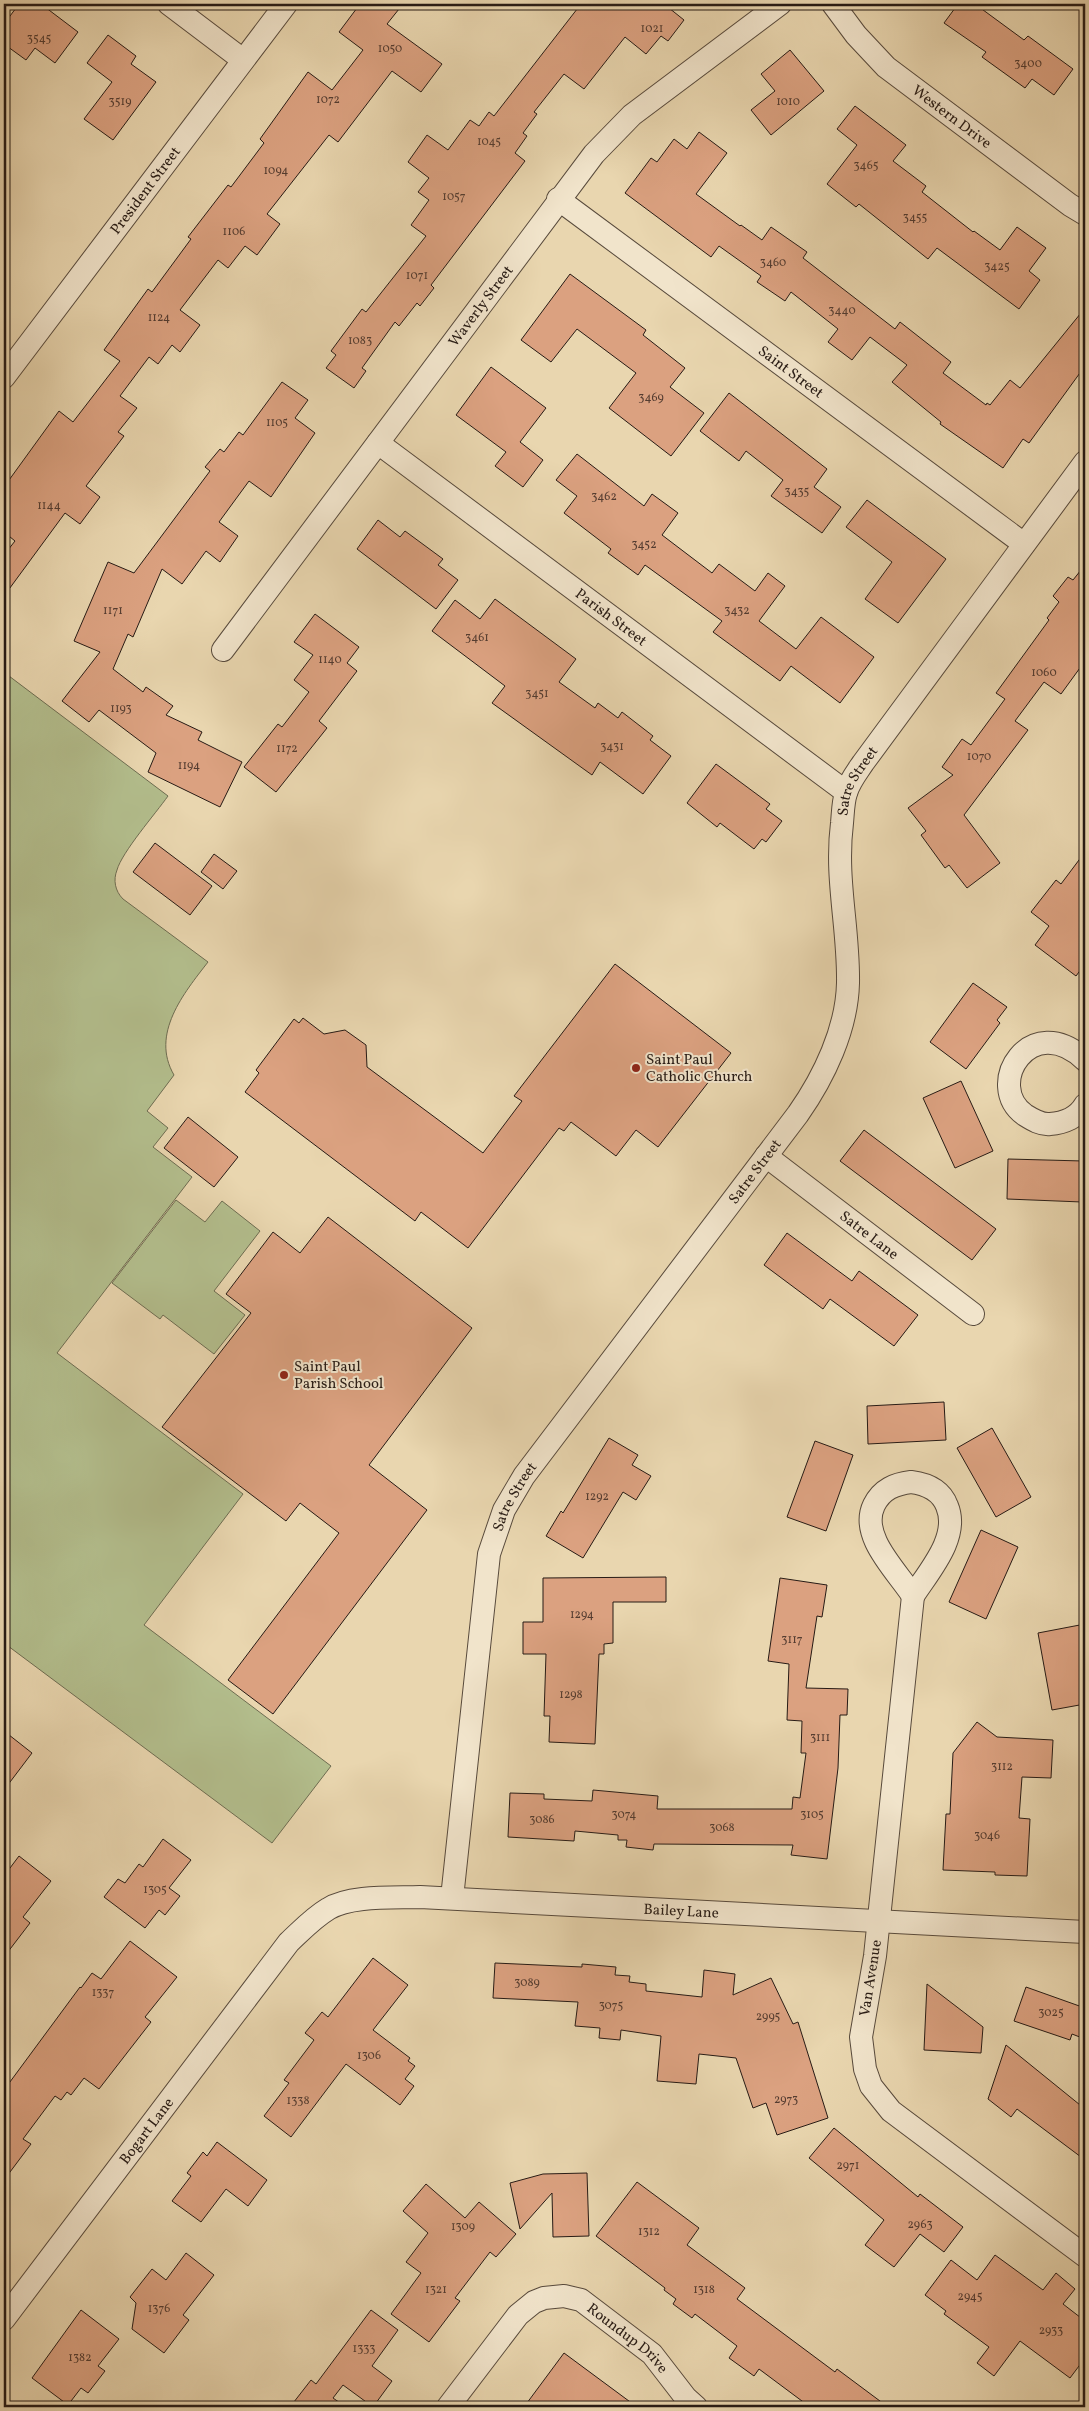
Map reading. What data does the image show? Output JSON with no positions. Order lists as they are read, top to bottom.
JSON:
{
  "streets": {
    "street": [
      "Western Drive",
      "President Street",
      "Waverly Street",
      "Saint Street",
      "Parish Street",
      "Satre Street",
      "Satre Lane",
      "Bailey Lane",
      "Van Avenue",
      "Bogart Lane",
      "Roundup Drive"
    ]
  },
  "crossings": [
    ["Waverly Street", "Saint Street"],
    ["Waverly Street", "Parish Street"],
    ["Saint Street", "Satre Street"],
    ["Parish Street", "Satre Street"],
    ["Satre Street", "Satre Lane"],
    ["Satre Street", "Bailey Lane"],
    ["Bailey Lane", "Van Avenue"],
    ["Bailey Lane", "Bogart Lane"]
  ],
  "places": ["Saint Paul Catholic Church", "Saint Paul Parish School"],
  "house_numbers": [
    "1021",
    "3545",
    "1050",
    "3400",
    "1072",
    "3519",
    "1010",
    "1045",
    "3465",
    "1094",
    "1057",
    "3455",
    "1106",
    "3460",
    "3425",
    "1071",
    "3440",
    "1124",
    "1083",
    "3469",
    "1105",
    "3435",
    "3462",
    "1144",
    "3452",
    "1171",
    "3432",
    "3461",
    "1140",
    "1060",
    "3451",
    "1193",
    "3431",
    "1172",
    "1070",
    "1194",
    "1292",
    "1294",
    "3117",
    "1298",
    "3111",
    "3112",
    "3074",
    "3105",
    "3086",
    "3068",
    "3046",
    "1305",
    "3089",
    "1337",
    "3075",
    "3025",
    "2995",
    "1306",
    "2973",
    "1338",
    "2971",
    "2963",
    "1309",
    "1312",
    "1321",
    "1318",
    "2945",
    "1376",
    "2933",
    "1333",
    "1382"
  ]
}
